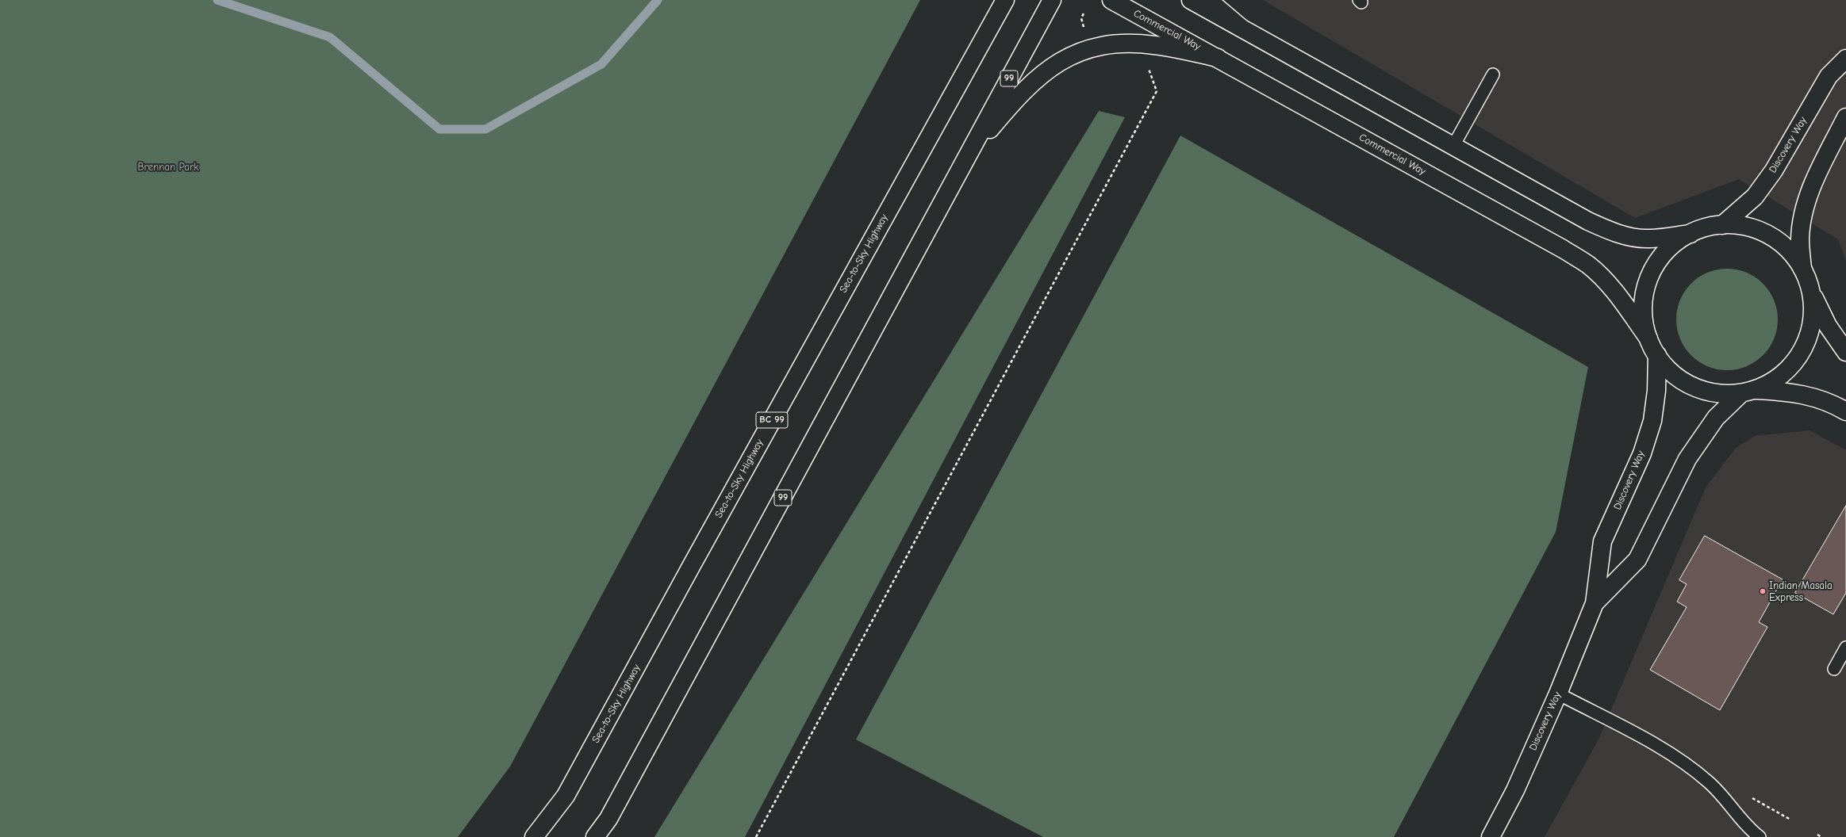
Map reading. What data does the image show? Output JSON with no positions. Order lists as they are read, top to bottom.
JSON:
{
  "streets": {
    "main road": [
      "Commercial Way",
      "99",
      "Discovery Way",
      "Sea-to-Sky Highway",
      "BC 99"
    ]
  },
  "parks": ["Brennan Park"],
  "places": ["Indian Masala Express"]
}
